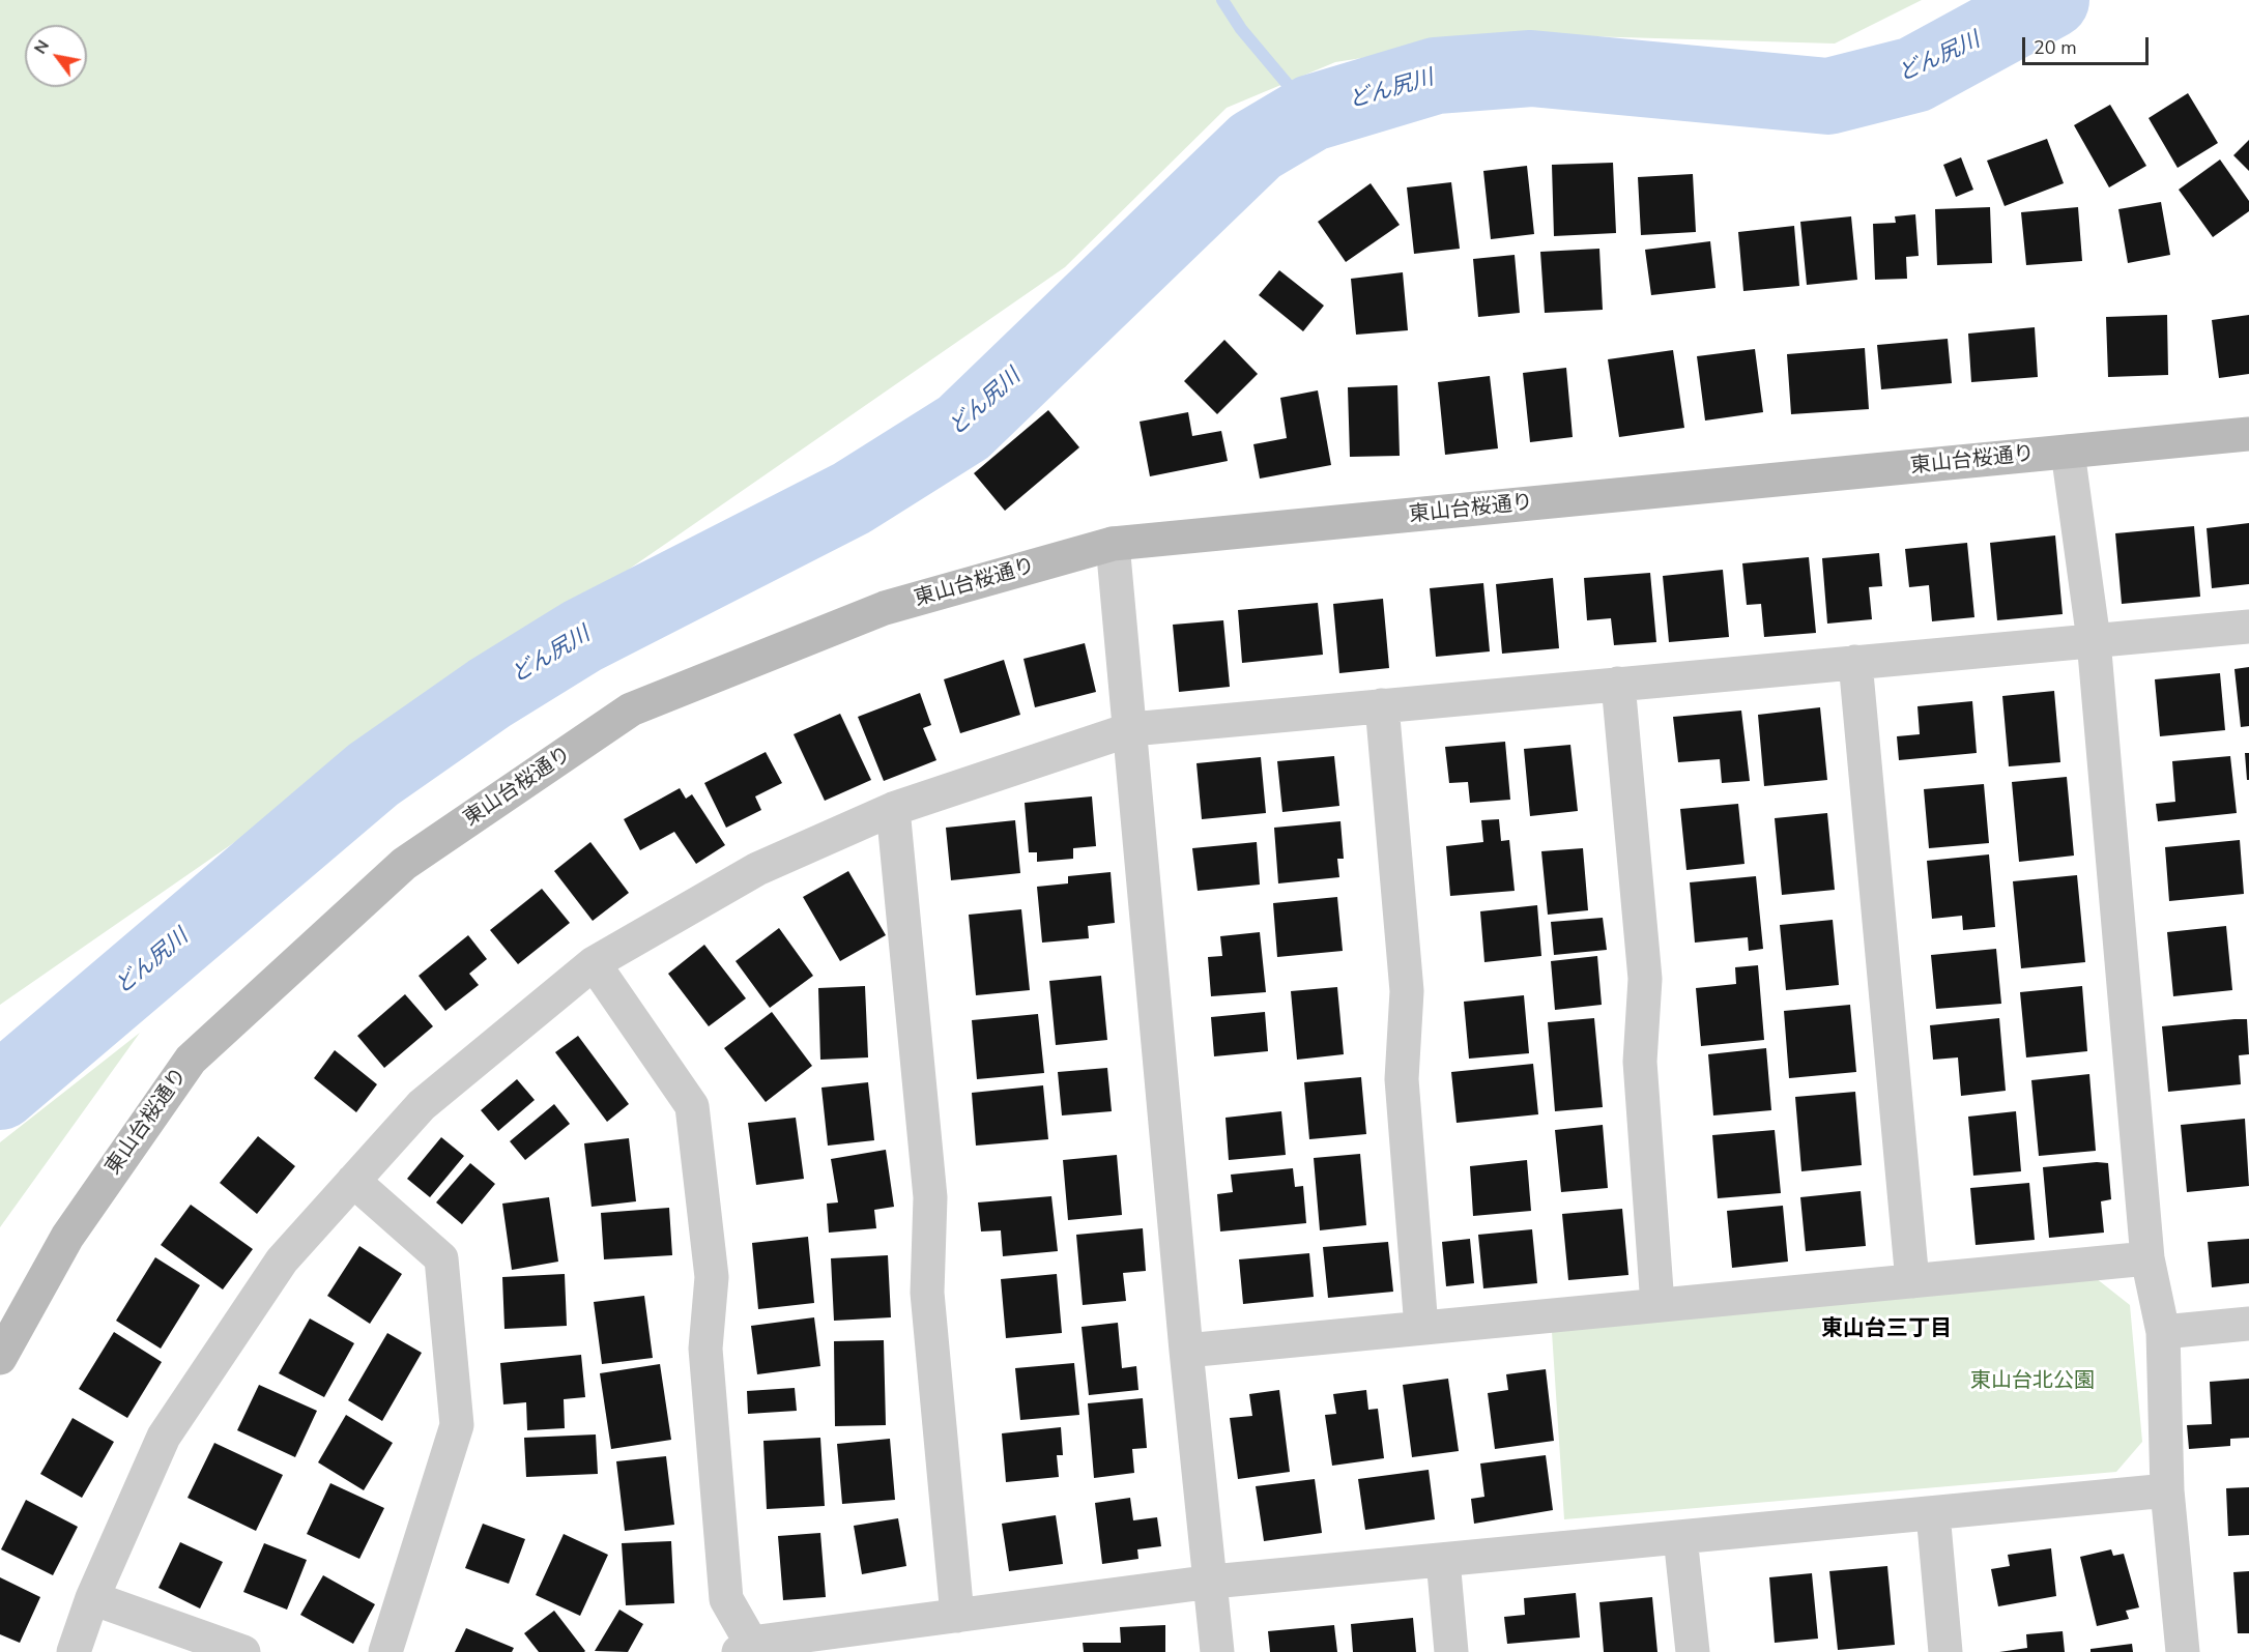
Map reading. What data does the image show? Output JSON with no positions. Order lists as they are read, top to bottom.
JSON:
{
  "streets": {
    "street": ["東山台桜通り"]
  },
  "districts": ["東山台三丁目"],
  "water": ["どん尻川"],
  "parks": ["東山台北公園"],
  "scale_bar": "20 m",
  "north": "top left"
}
